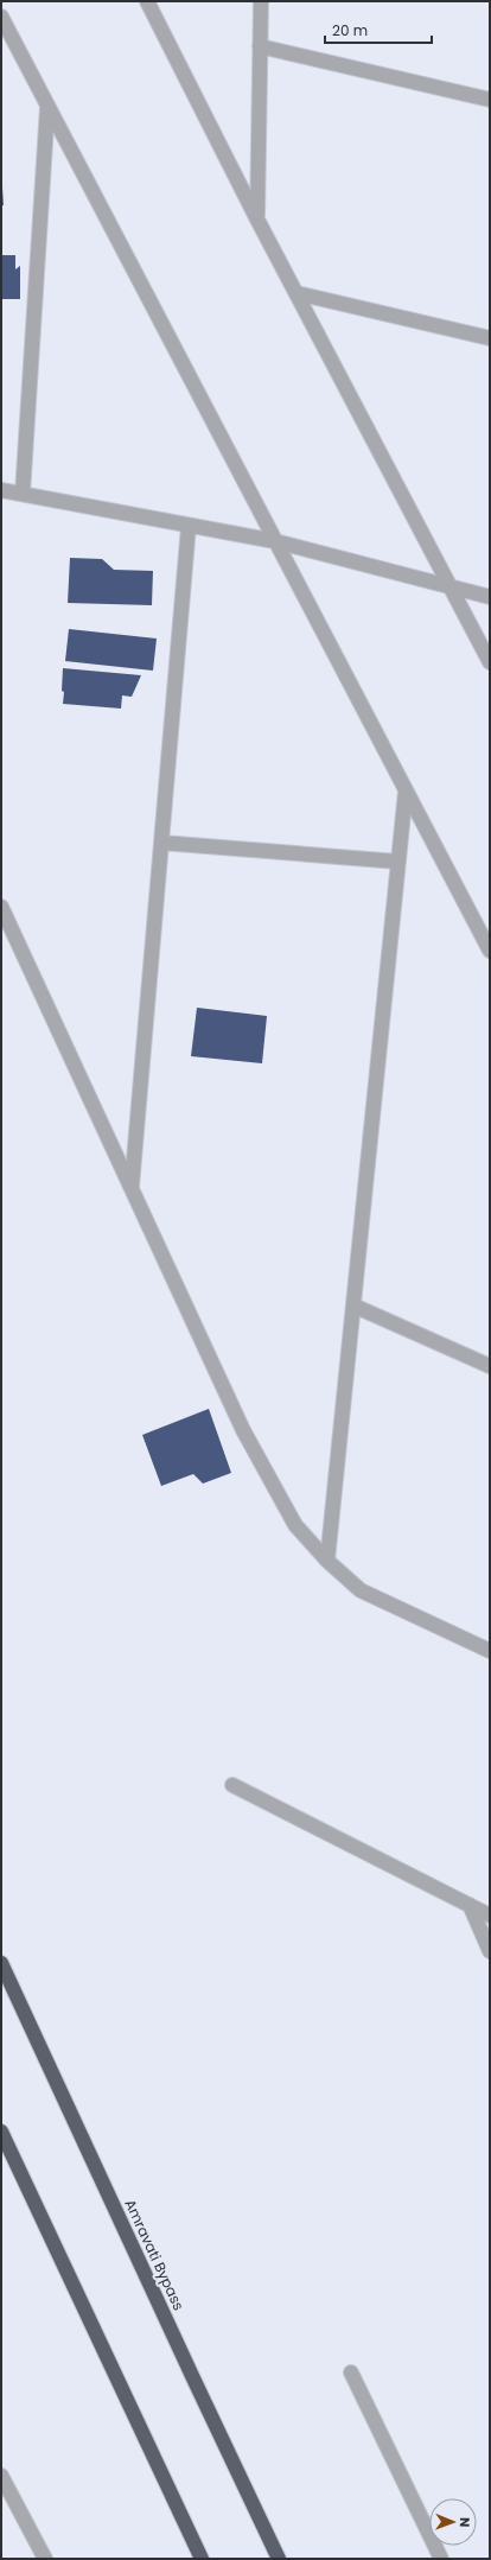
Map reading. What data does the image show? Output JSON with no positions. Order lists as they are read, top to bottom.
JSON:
{
  "streets": {
    "highway": ["Amravati Bypass"]
  },
  "scale_bar": "20 m",
  "north": "right"
}
